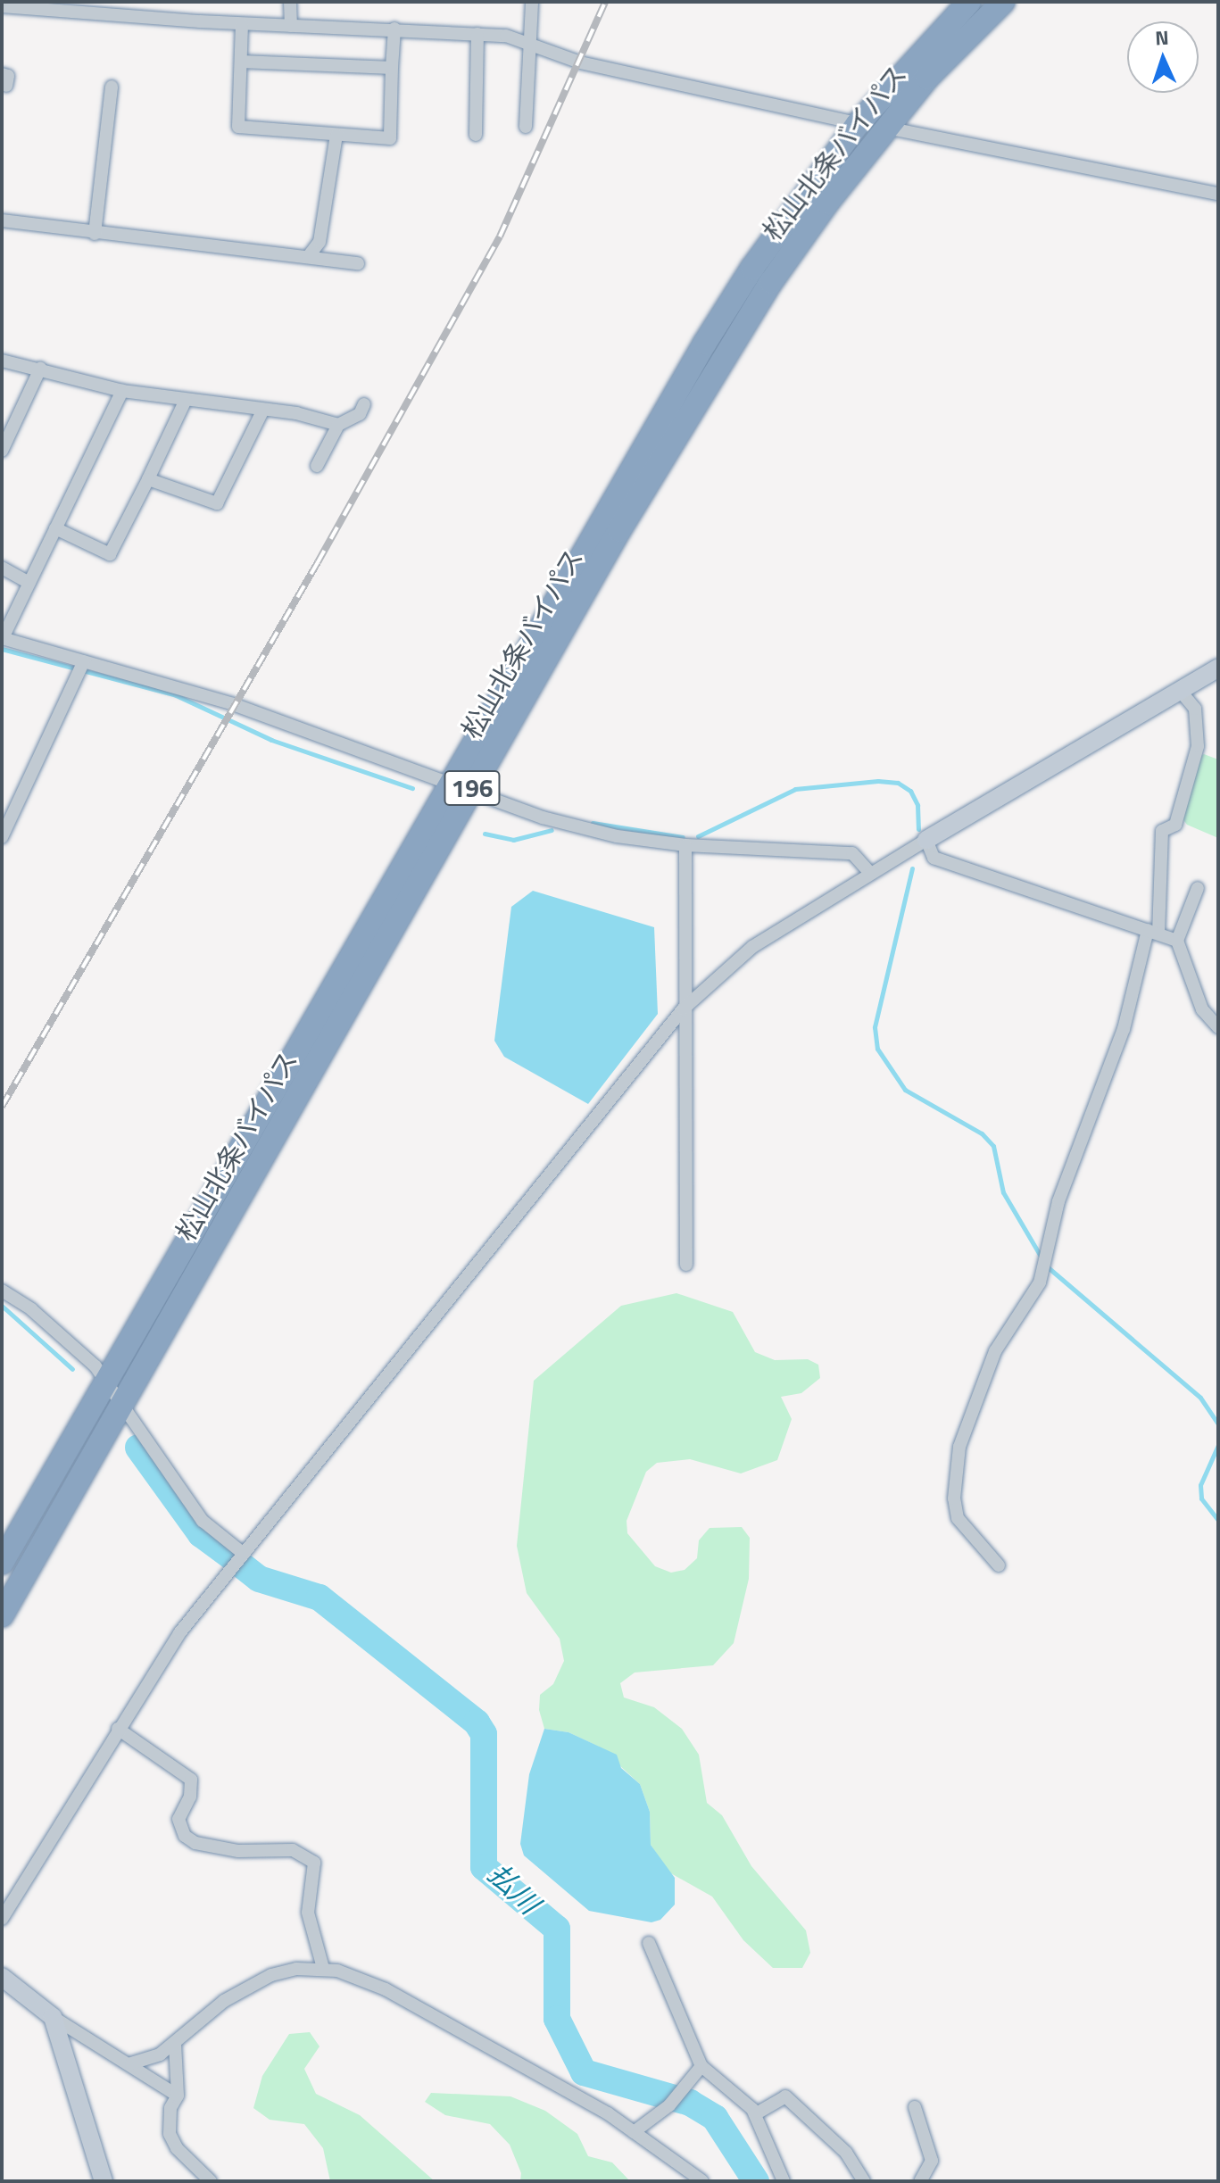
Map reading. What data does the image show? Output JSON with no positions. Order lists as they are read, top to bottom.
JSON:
{
  "streets": {
    "highway": ["松山北条バイパス", "196"]
  },
  "water": ["払川"],
  "north": "top"
}
